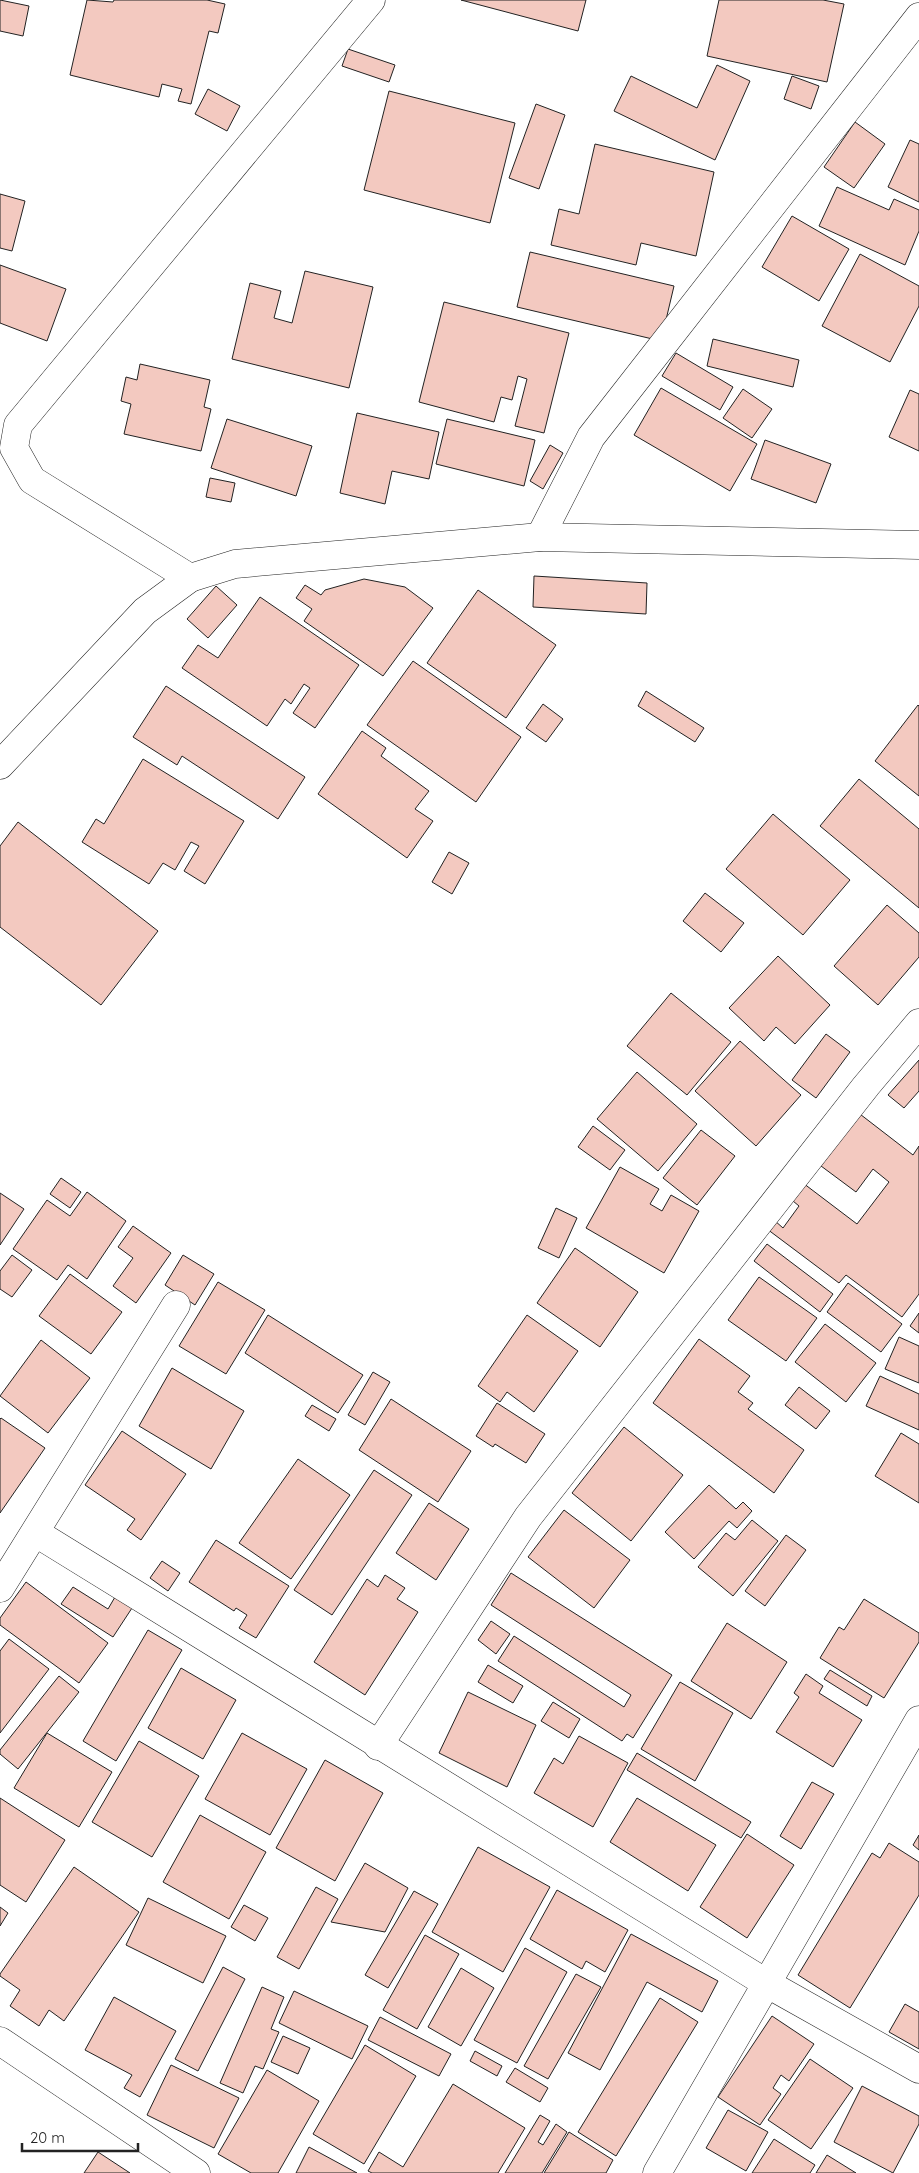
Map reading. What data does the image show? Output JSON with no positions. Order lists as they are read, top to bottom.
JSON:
{
  "scale_bar": "20 m"
}
